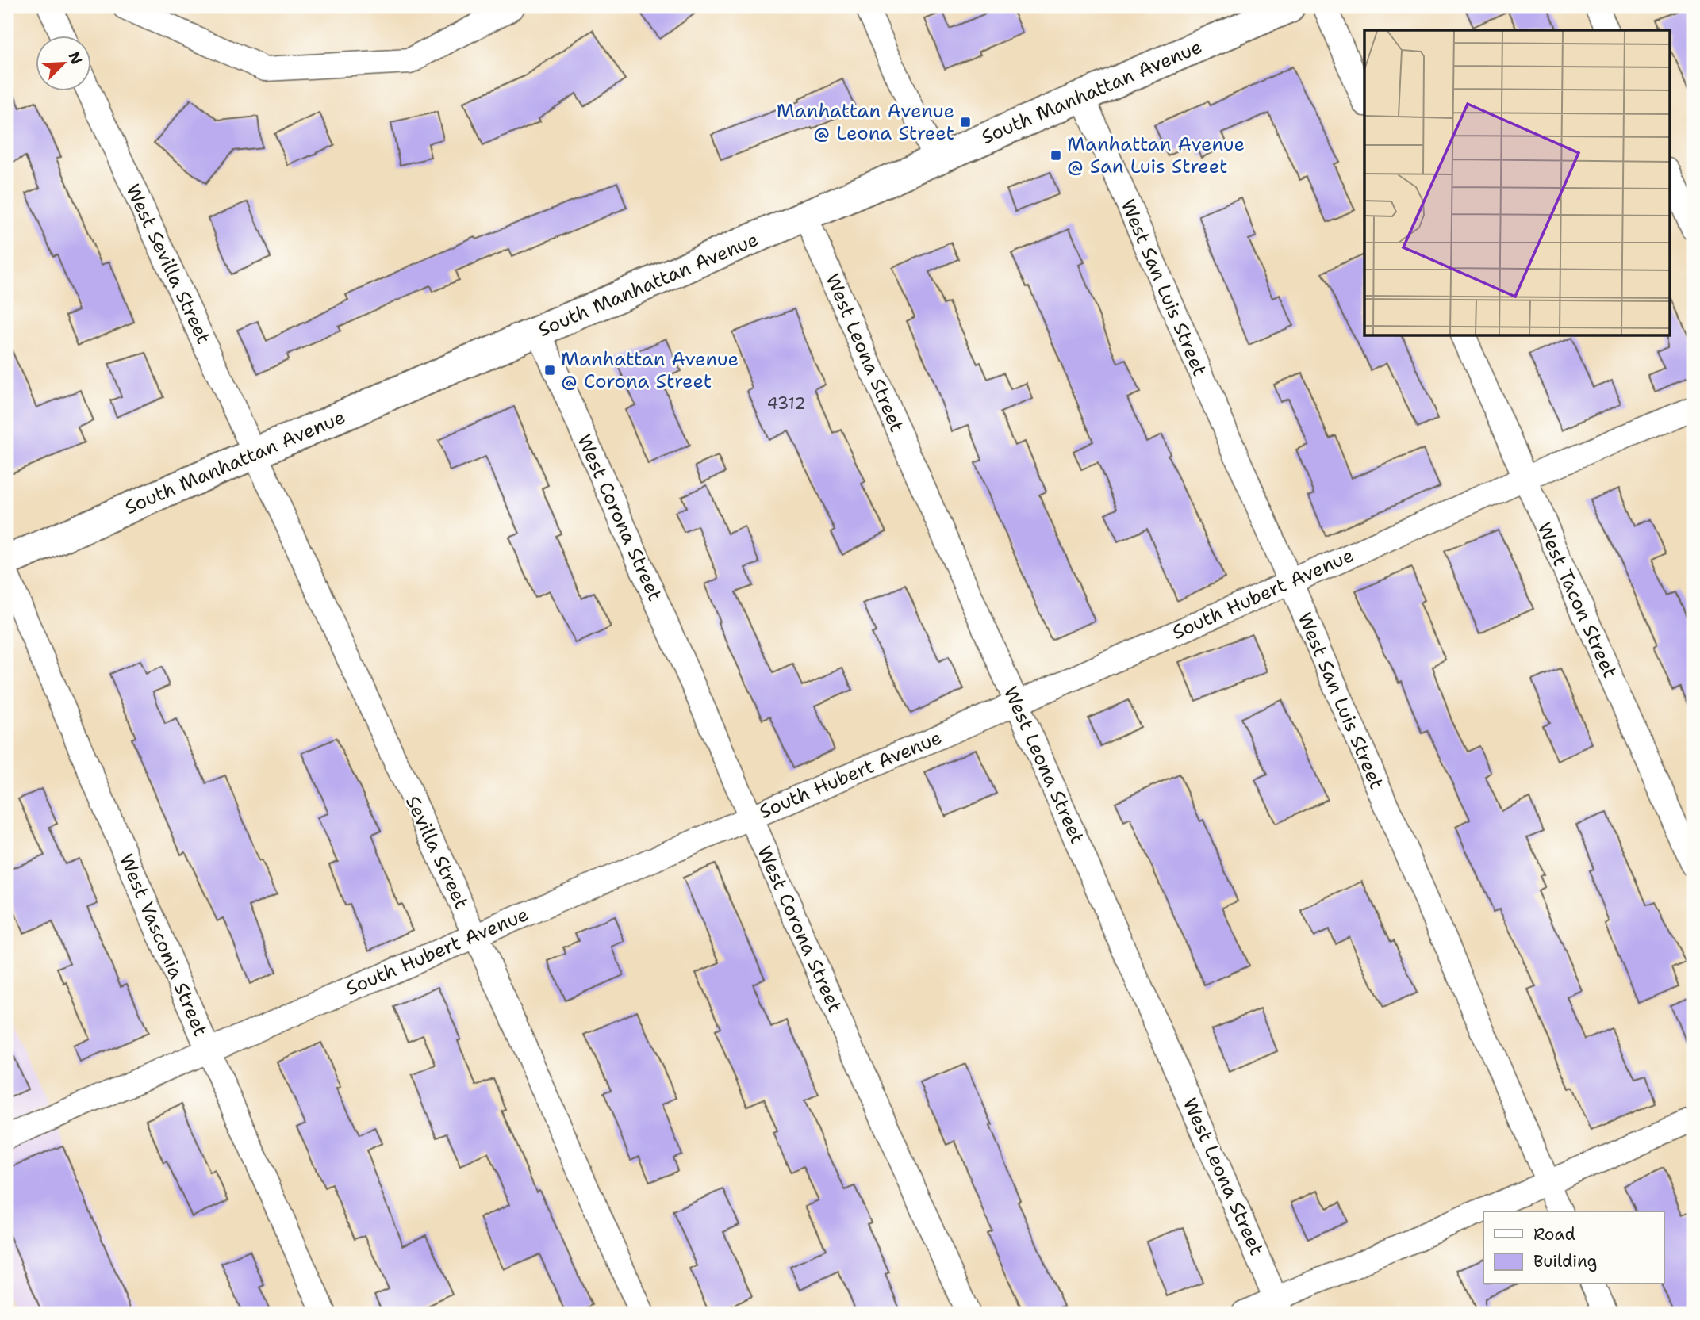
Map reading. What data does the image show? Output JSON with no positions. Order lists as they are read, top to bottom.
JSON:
{
  "streets": {
    "main road": ["South Manhattan Avenue"],
    "street": [
      "West Sevilla Street",
      "West San Luis Street",
      "West Leona Street",
      "West Corona Street",
      "South Hubert Avenue",
      "West Tacon Street",
      "Sevilla Street",
      "West Vasconia Street"
    ]
  },
  "crossings": [
    ["South Manhattan Avenue", "West Sevilla Street"],
    ["South Manhattan Avenue", "West San Luis Street"],
    ["South Manhattan Avenue", "West Leona Street"],
    ["South Manhattan Avenue", "West Corona Street"],
    ["South Manhattan Avenue", "Sevilla Street"],
    ["West Sevilla Street", "Sevilla Street"],
    ["West San Luis Street", "South Hubert Avenue"],
    ["West Leona Street", "South Hubert Avenue"],
    ["West Corona Street", "South Hubert Avenue"],
    ["South Hubert Avenue", "West Tacon Street"],
    ["South Hubert Avenue", "Sevilla Street"],
    ["South Hubert Avenue", "West Vasconia Street"]
  ],
  "places": {
    "transit": ["Manhattan Avenue @ Leona Street", "Manhattan Avenue @ San Luis Street", "Manhattan Avenue @ Corona Street"]
  },
  "house_numbers": ["4312"],
  "legend": ["Road", "Building"],
  "north": "top right"
}
